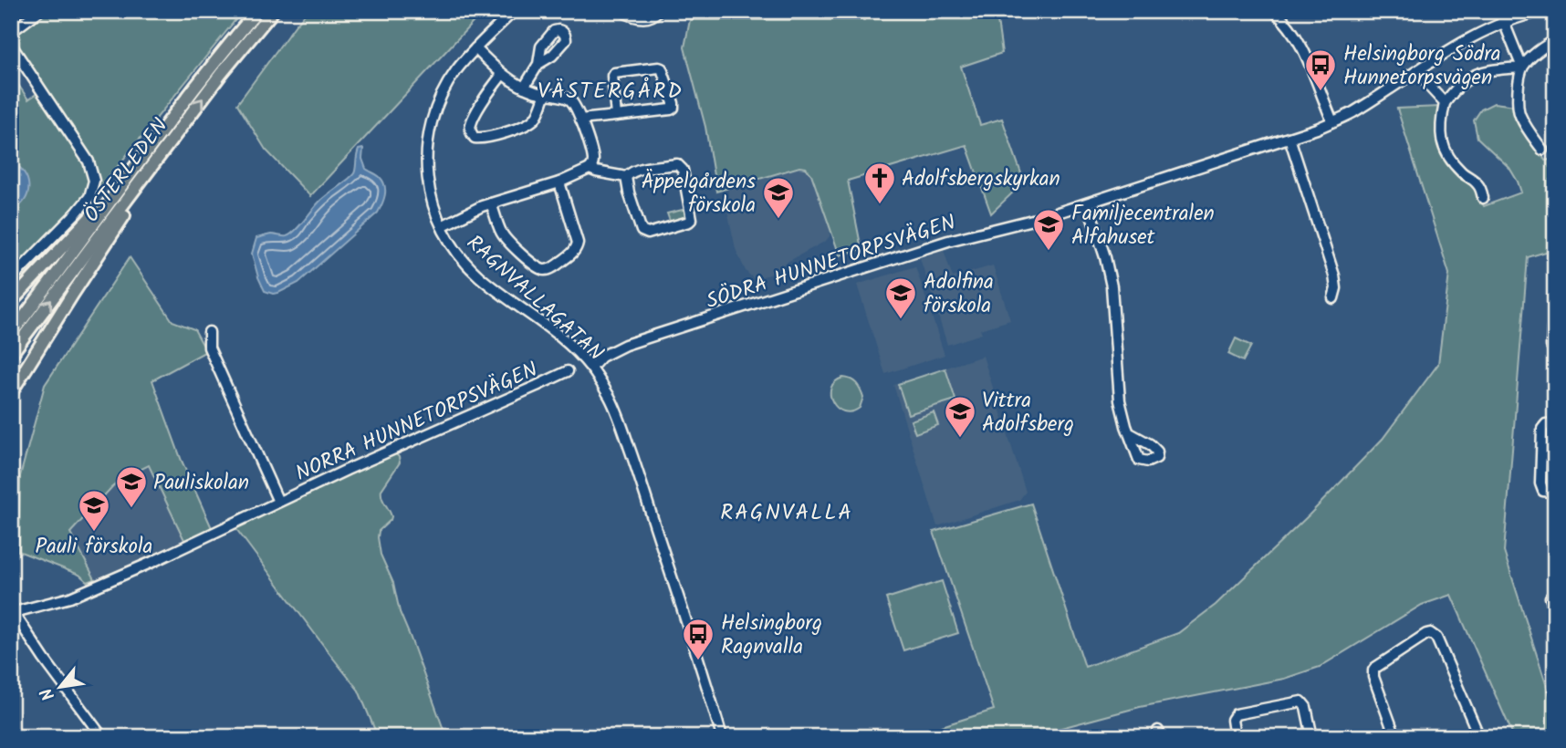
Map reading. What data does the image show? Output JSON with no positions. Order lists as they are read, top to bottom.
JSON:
{
  "streets": {
    "main road": ["ÖSTERLEDEN"],
    "street": ["SÖDRA HUNNETORPSVÄGEN", "RAGNVALLAGATAN", "NORRA HUNNETORPSVÄGEN"]
  },
  "crossings": [
    ["SÖDRA HUNNETORPSVÄGEN", "RAGNVALLAGATAN"]
  ],
  "districts": ["VÄSTERGÅRD", "RAGNVALLA"],
  "places": {
    "bus stop": ["Helsingborg Södra Hunnetorpsvägen", "Helsingborg Ragnvalla"],
    "church": ["Adolfsbergskyrkan"],
    "school or university": [
      "Äppelgårdens förskola",
      "Familjecentralen Alfahuset",
      "Adolfina förskola",
      "Vittra Adolfsberg",
      "Pauliskolan",
      "Pauli förskola"
    ]
  },
  "north": "bottom left"
}
